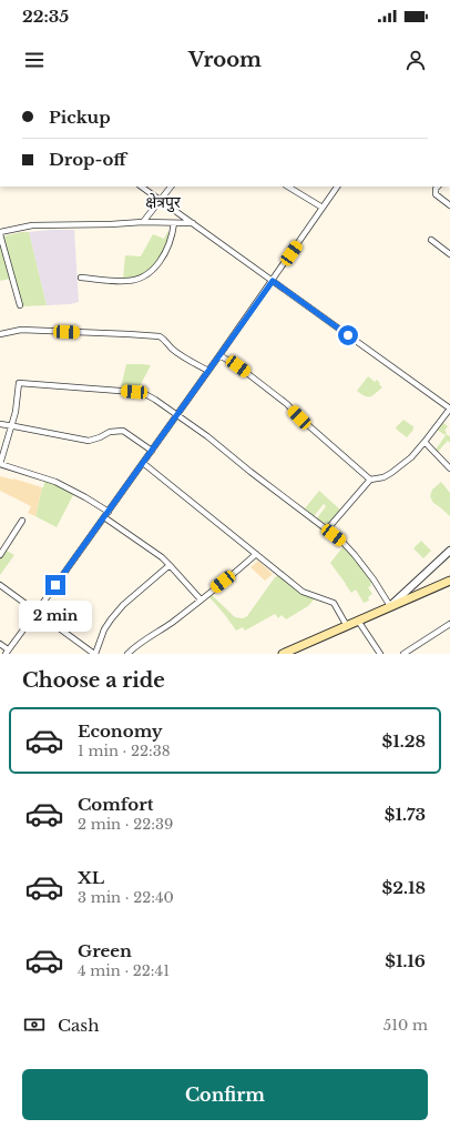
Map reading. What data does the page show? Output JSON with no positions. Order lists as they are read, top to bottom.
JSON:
{
  "districts": ["क्षेत्रपुर"],
  "page": {
    "status": "22:35",
    "header": "Vroom",
    "banner": ["Pickup", "Drop-off"],
    "bubble": "2 min",
    "heading": "Choose a ride",
    "list": [
      {
        "name": "Economy",
        "note": "1 min · 22:38",
        "value": "$1.28"
      },
      {
        "name": "Comfort",
        "note": "2 min · 22:39",
        "value": "$1.73"
      },
      {
        "name": "XL",
        "note": "3 min · 22:40",
        "value": "$2.18"
      },
      {
        "name": "Green",
        "note": "4 min · 22:41",
        "value": "$1.16"
      }
    ],
    "pay": ["Cash", "510 m"],
    "buttons": "Confirm"
  }
}
